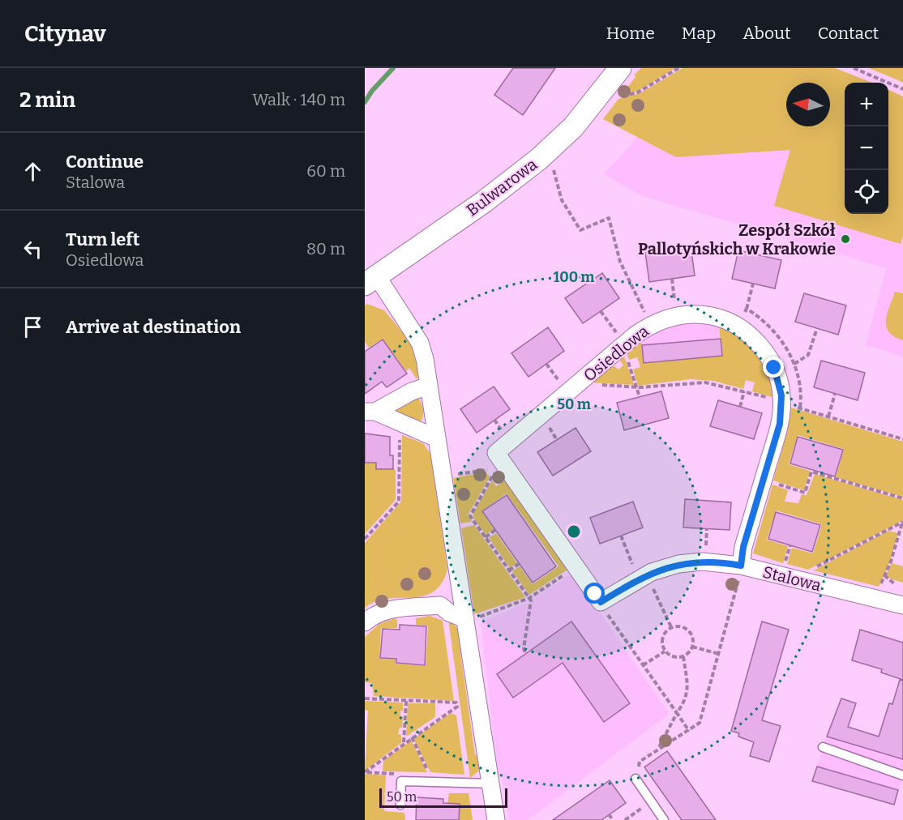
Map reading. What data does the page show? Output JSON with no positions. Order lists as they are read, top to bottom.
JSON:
{
  "streets": {
    "street": ["Bulwarowa", "Osiedlowa", "Stalowa"]
  },
  "crossings": [
    ["Osiedlowa", "Stalowa"]
  ],
  "places": ["Zespół Szkół Pallotyńskich w Krakowie"],
  "scale_bar": "50 m",
  "north": "left",
  "page": {
    "header": "Citynav",
    "nav": [
      "Home",
      "Map",
      "About",
      "Contact"
    ],
    "heading": ["2 min", "Walk · 140 m"],
    "map_buttons": ["+", "−"],
    "list": [
      ["Continue", "Stalowa", "60 m"],
      ["Turn left", "Osiedlowa", "80 m"],
      "Arrive at destination"
    ],
    "scale": "50 m"
  },
  "rings": ["100 m", "50 m"]
}
